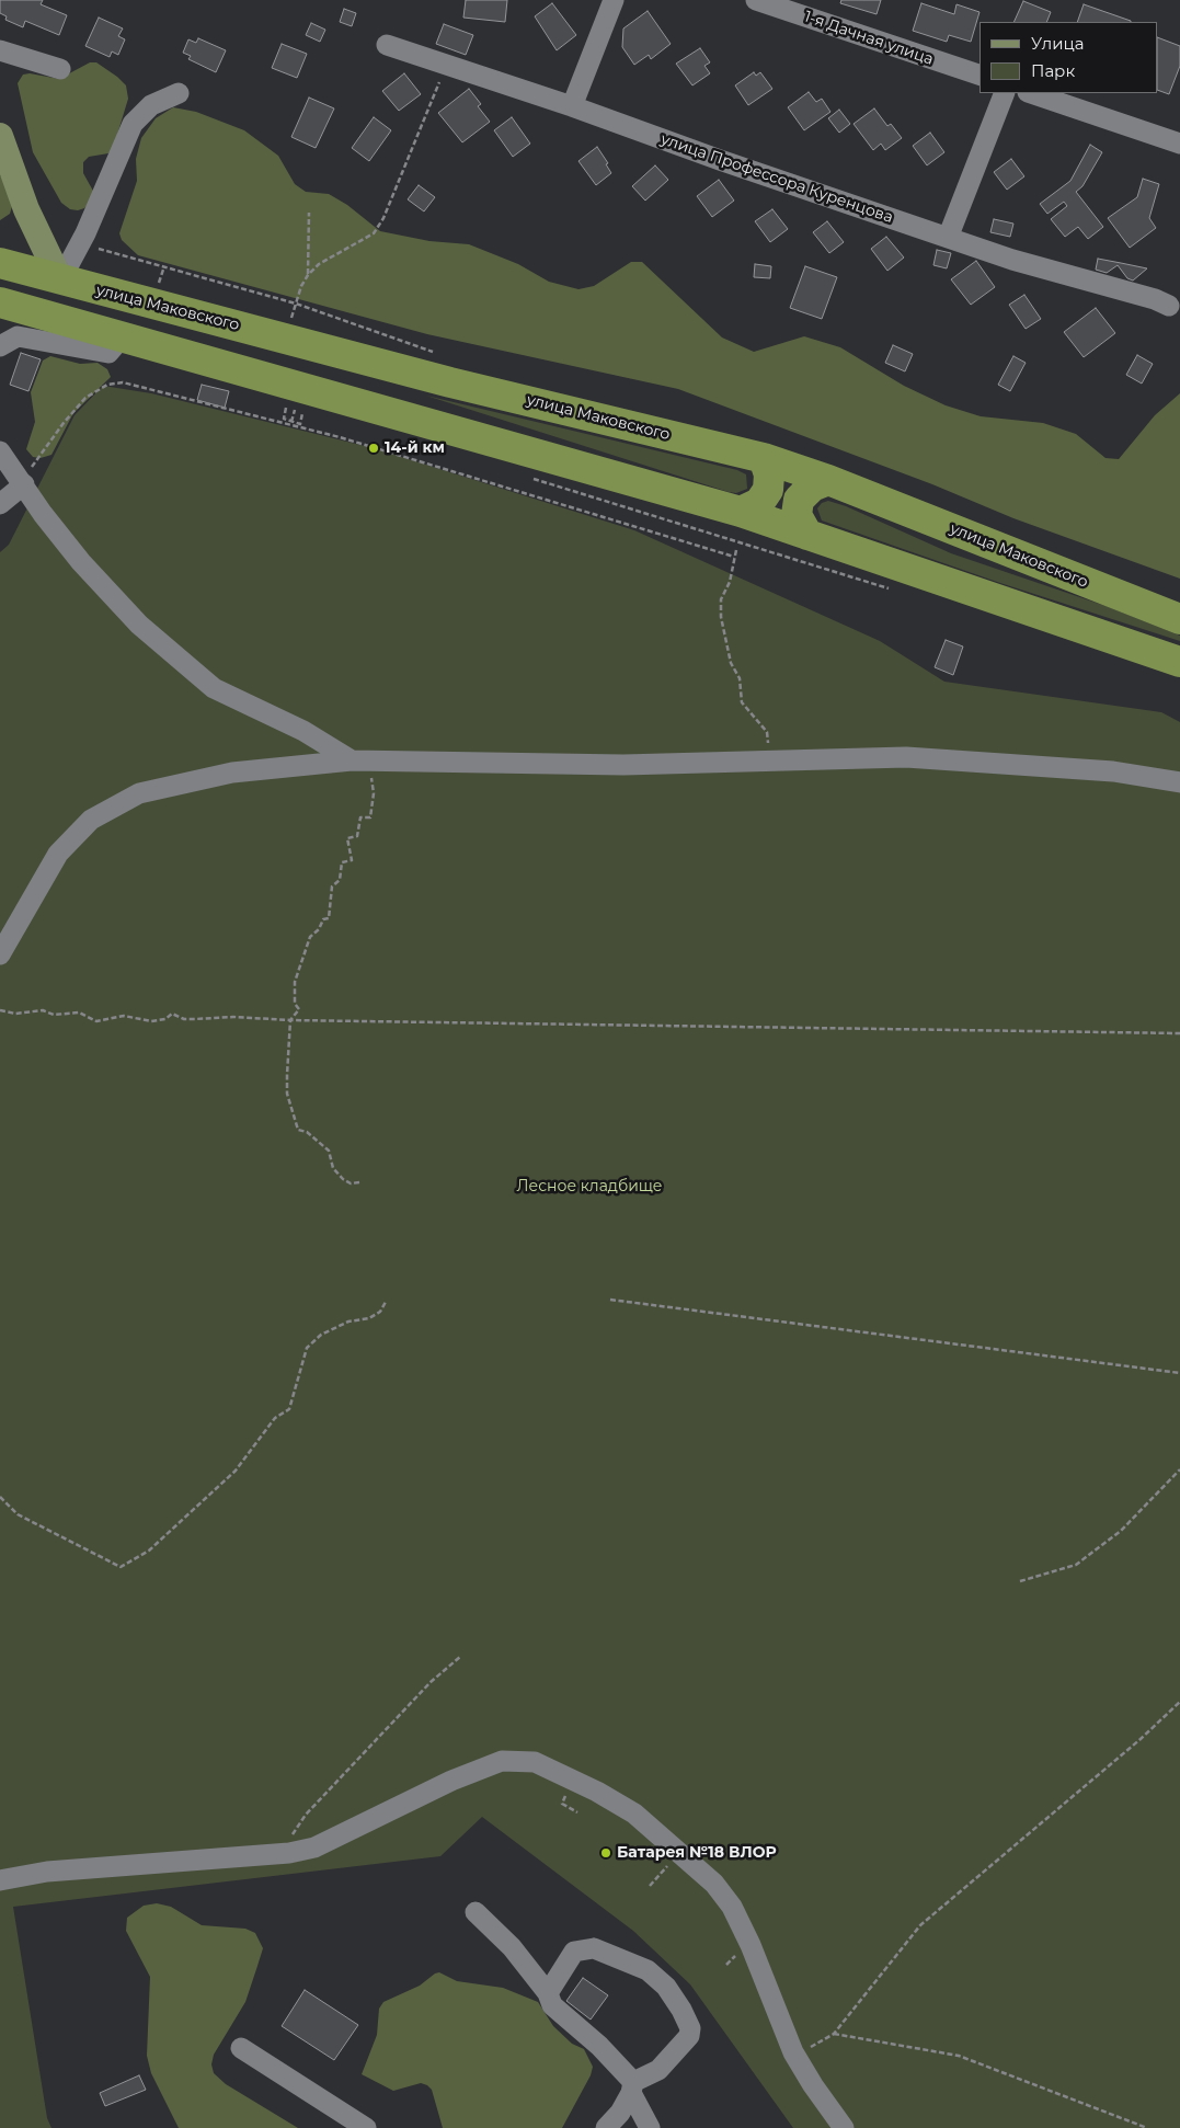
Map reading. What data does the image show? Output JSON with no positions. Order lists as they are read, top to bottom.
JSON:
{
  "streets": {
    "highway": ["улица Маковского"],
    "street": ["1-я Дачная улица", "улица Профессора Куренцова"]
  },
  "parks": ["Лесное кладбище"],
  "places": ["14-й км", "Батарея №18 ВЛОР"],
  "legend": ["Улица", "Парк"]
}
